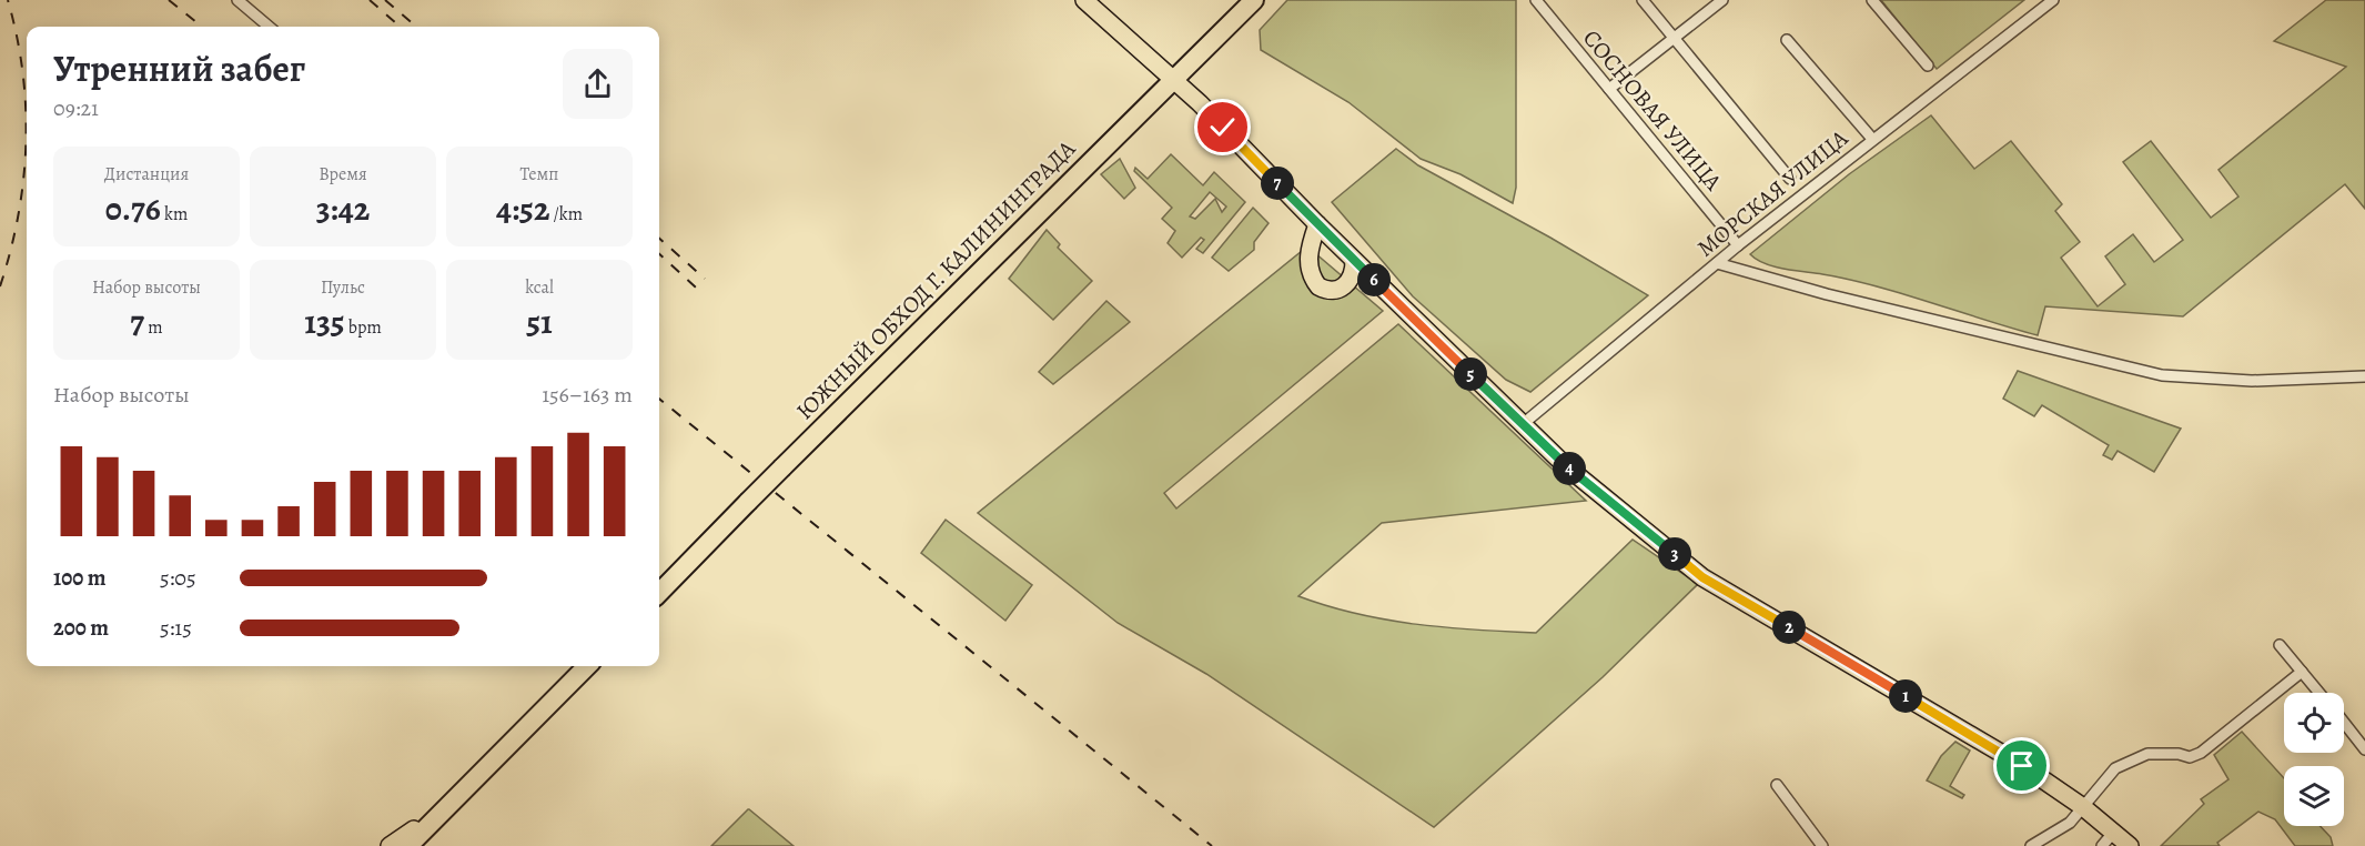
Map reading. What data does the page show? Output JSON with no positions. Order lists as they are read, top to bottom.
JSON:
{
  "streets": {
    "highway": ["ЮЖНЫЙ ОБХОД Г. КАЛИНИНГРАДА"],
    "street": ["СОСНОВАЯ УЛИЦА", "МОРСКАЯ УЛИЦА"]
  },
  "crossings": [
    ["СОСНОВАЯ УЛИЦА", "МОРСКАЯ УЛИЦА"]
  ],
  "page": {
    "heading": ["Утренний забег", "09:21"],
    "stats": [
      ["Дистанция", "0.76 km"],
      ["Время", "3:42"],
      ["Темп", "4:52 /km"],
      ["Набор высоты", "7 m"],
      ["Пульс", "135 bpm"],
      ["kcal", "51"]
    ],
    "pins": [
      "7",
      "6",
      "5",
      "4",
      "3",
      "2",
      "1"
    ],
    "chart": ["Набор высоты", "156–163 m"],
    "list": [
      {
        "name": "100 m",
        "note": "5:05"
      },
      {
        "name": "200 m",
        "note": "5:15"
      }
    ]
  }
}
